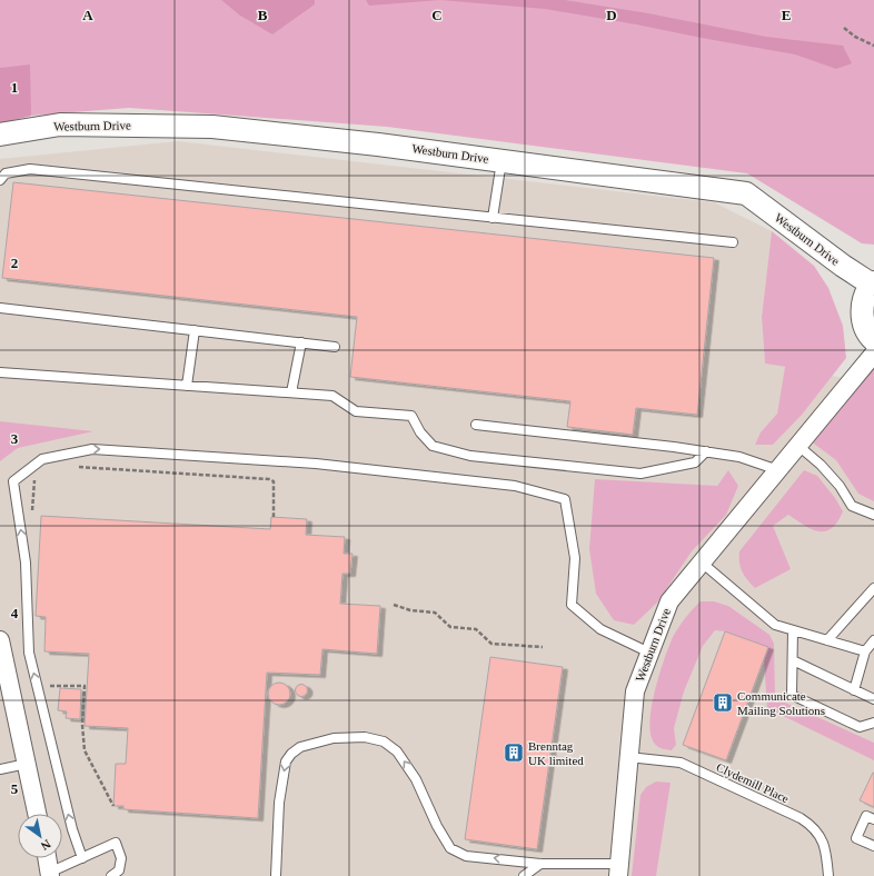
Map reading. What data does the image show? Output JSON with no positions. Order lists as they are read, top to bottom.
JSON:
{
  "streets": {
    "street": ["Westburn Drive"],
    "lane": ["Clydemill Place"]
  },
  "crossings": [
    ["Westburn Drive", "Clydemill Place"]
  ],
  "places": {
    "building": ["Communicate Mailing Solutions", "Brenntag UK limited"]
  },
  "north": "bottom right",
  "grid": {
    "columns": [
      "A",
      "B",
      "C",
      "D",
      "E"
    ],
    "rows": [
      "1",
      "2",
      "3",
      "4",
      "5"
    ]
  }
}
